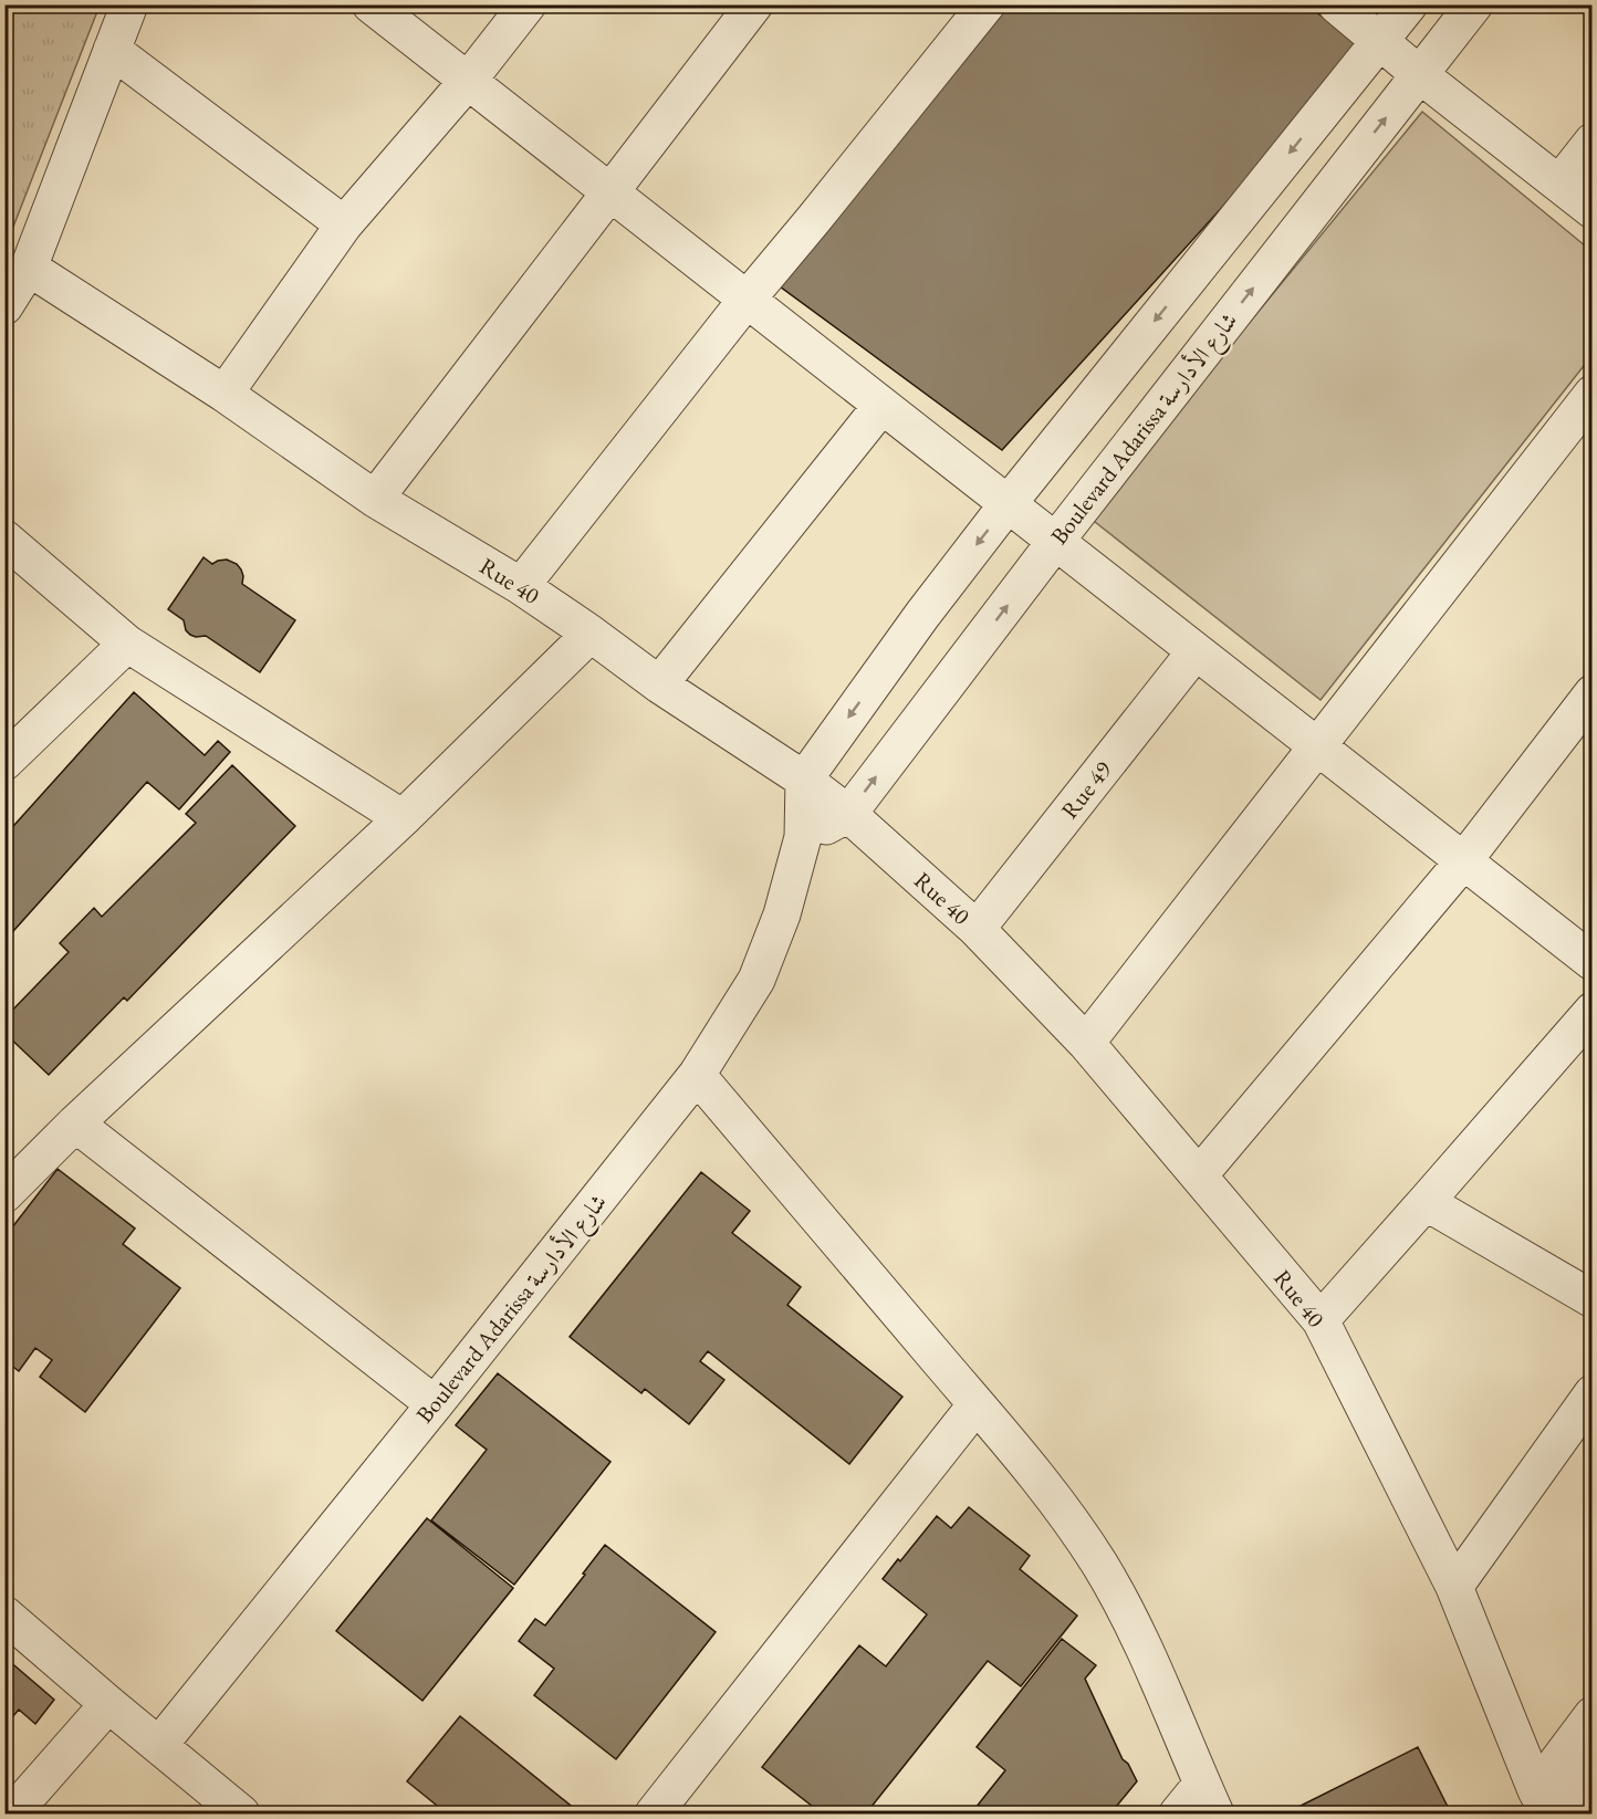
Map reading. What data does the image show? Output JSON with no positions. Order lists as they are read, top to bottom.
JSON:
{
  "streets": {
    "street": ["Boulevard Adarissa شارع الأدارسة", "Rue 40", "Rue 49"]
  },
  "crossings": [
    ["Boulevard Adarissa شارع الأدارسة", "Rue 40"],
    ["Rue 40", "Rue 49"]
  ]
}
